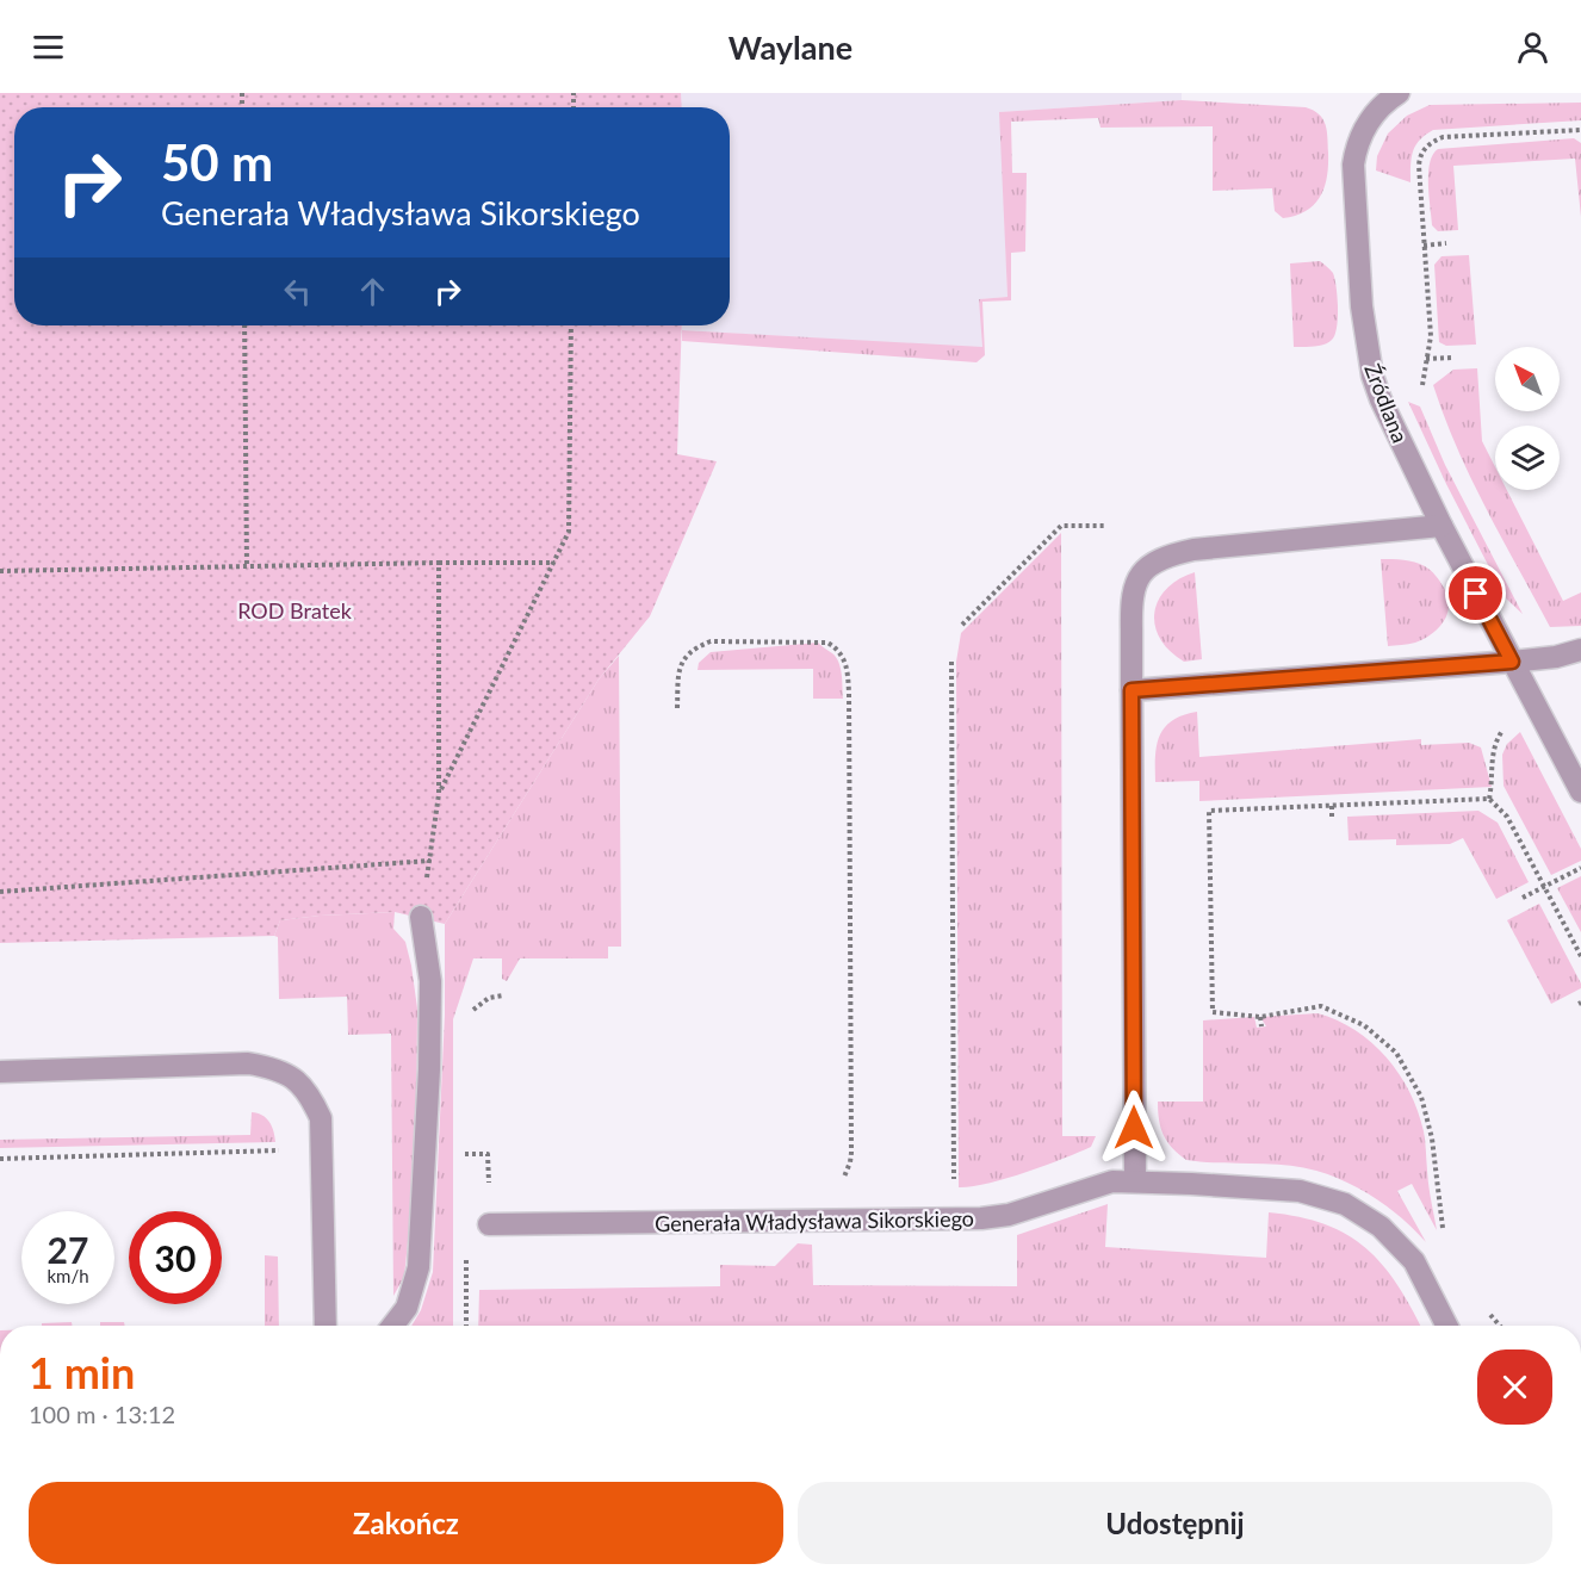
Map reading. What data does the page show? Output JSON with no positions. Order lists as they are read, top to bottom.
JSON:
{
  "streets": {
    "street": ["Źródlana", "Generała Władysława Sikorskiego"]
  },
  "parks": ["ROD Bratek"],
  "north": "top left",
  "page": {
    "header": "Waylane",
    "turn": ["50 m", "Generała Władysława Sikorskiego"],
    "speed": "27 km/h",
    "limit": "30",
    "heading": ["1 min", "100 m · 13:12"],
    "buttons": ["Zakończ", "Udostępnij"]
  }
}
